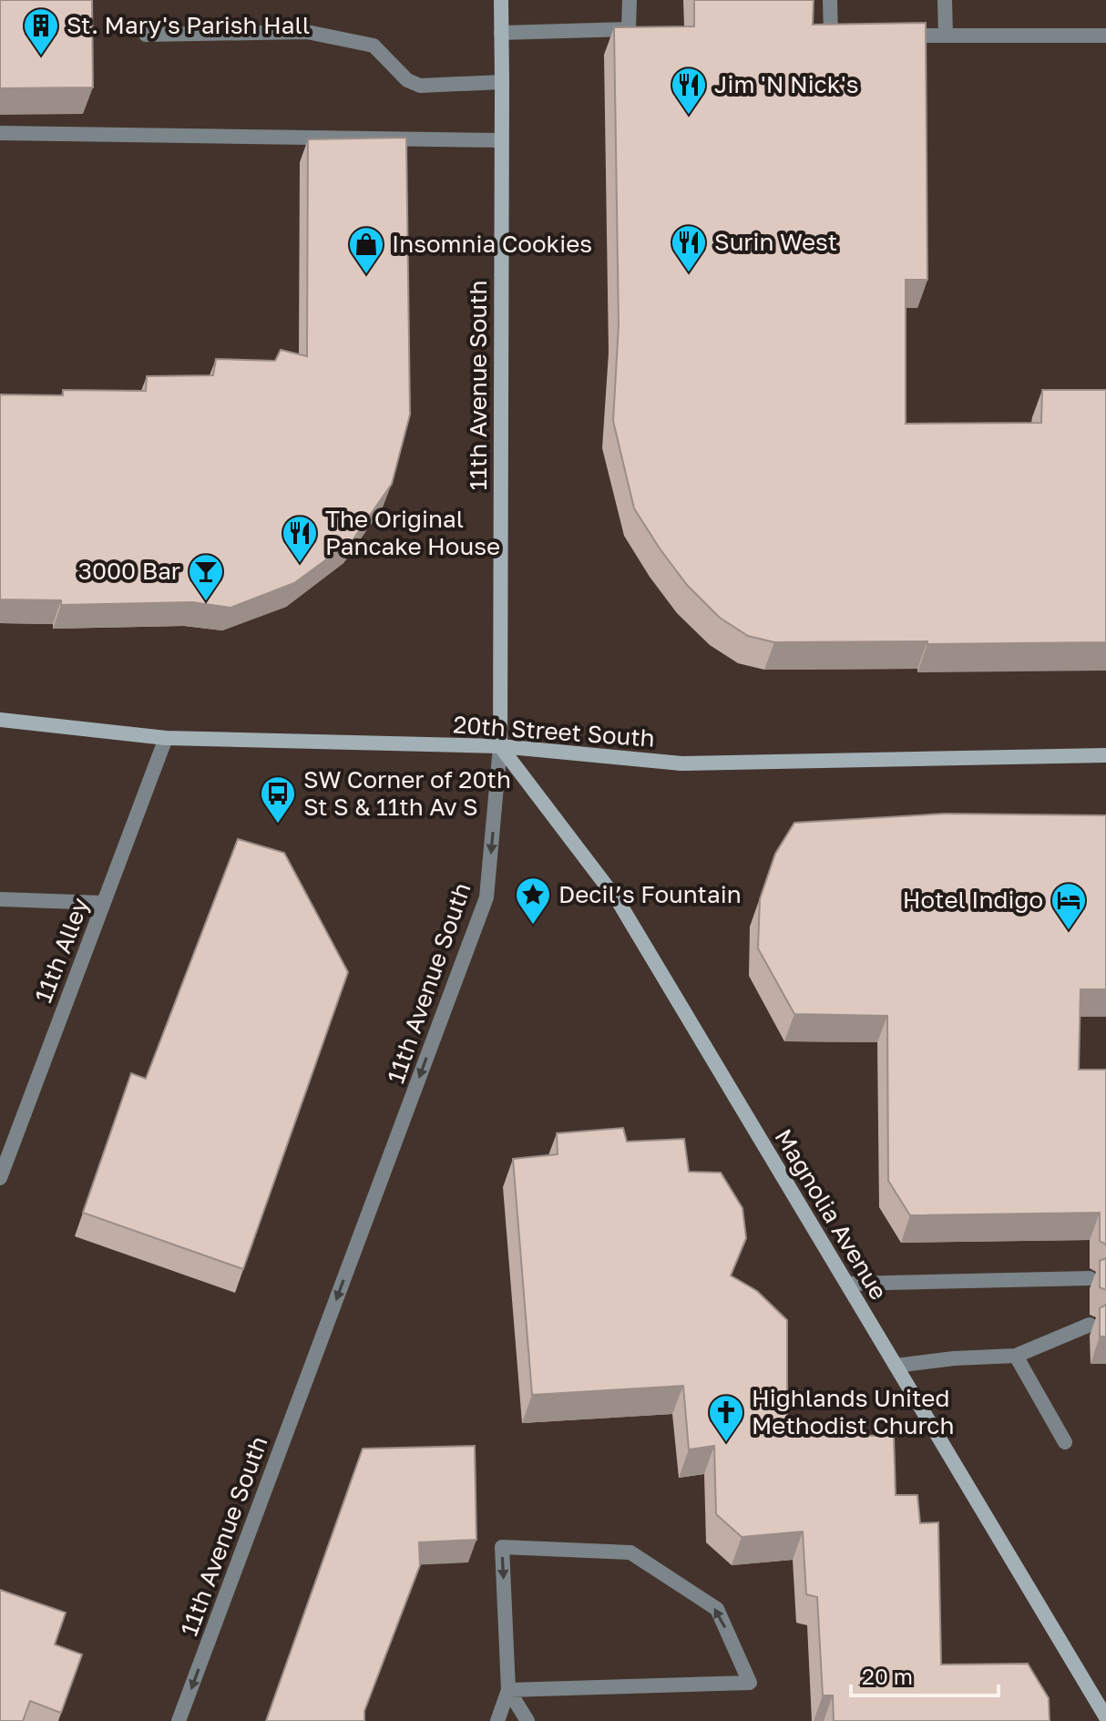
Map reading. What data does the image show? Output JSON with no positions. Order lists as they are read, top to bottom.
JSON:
{
  "streets": {
    "street": [
      "11th Avenue South",
      "20th Street South",
      "11th Alley",
      "Magnolia Avenue"
    ]
  },
  "crossings": [
    ["11th Avenue South", "20th Street South"],
    ["11th Avenue South", "Magnolia Avenue"],
    ["20th Street South", "11th Alley"],
    ["20th Street South", "Magnolia Avenue"]
  ],
  "one_way": ["11th Avenue South"],
  "places": {
    "building": ["St. Mary's Parish Hall"],
    "restaurant": ["Jim 'N Nick's", "Surin West", "The Original Pancake House"],
    "shop": ["Insomnia Cookies"],
    "bar": ["3000 Bar"],
    "bus stop": ["SW Corner of 20th St S & 11th Av S"],
    "place": ["Decil’s Fountain"],
    "hotel": ["Hotel Indigo"],
    "church": ["Highlands United Methodist Church"]
  },
  "scale_bar": "20 m"
}
